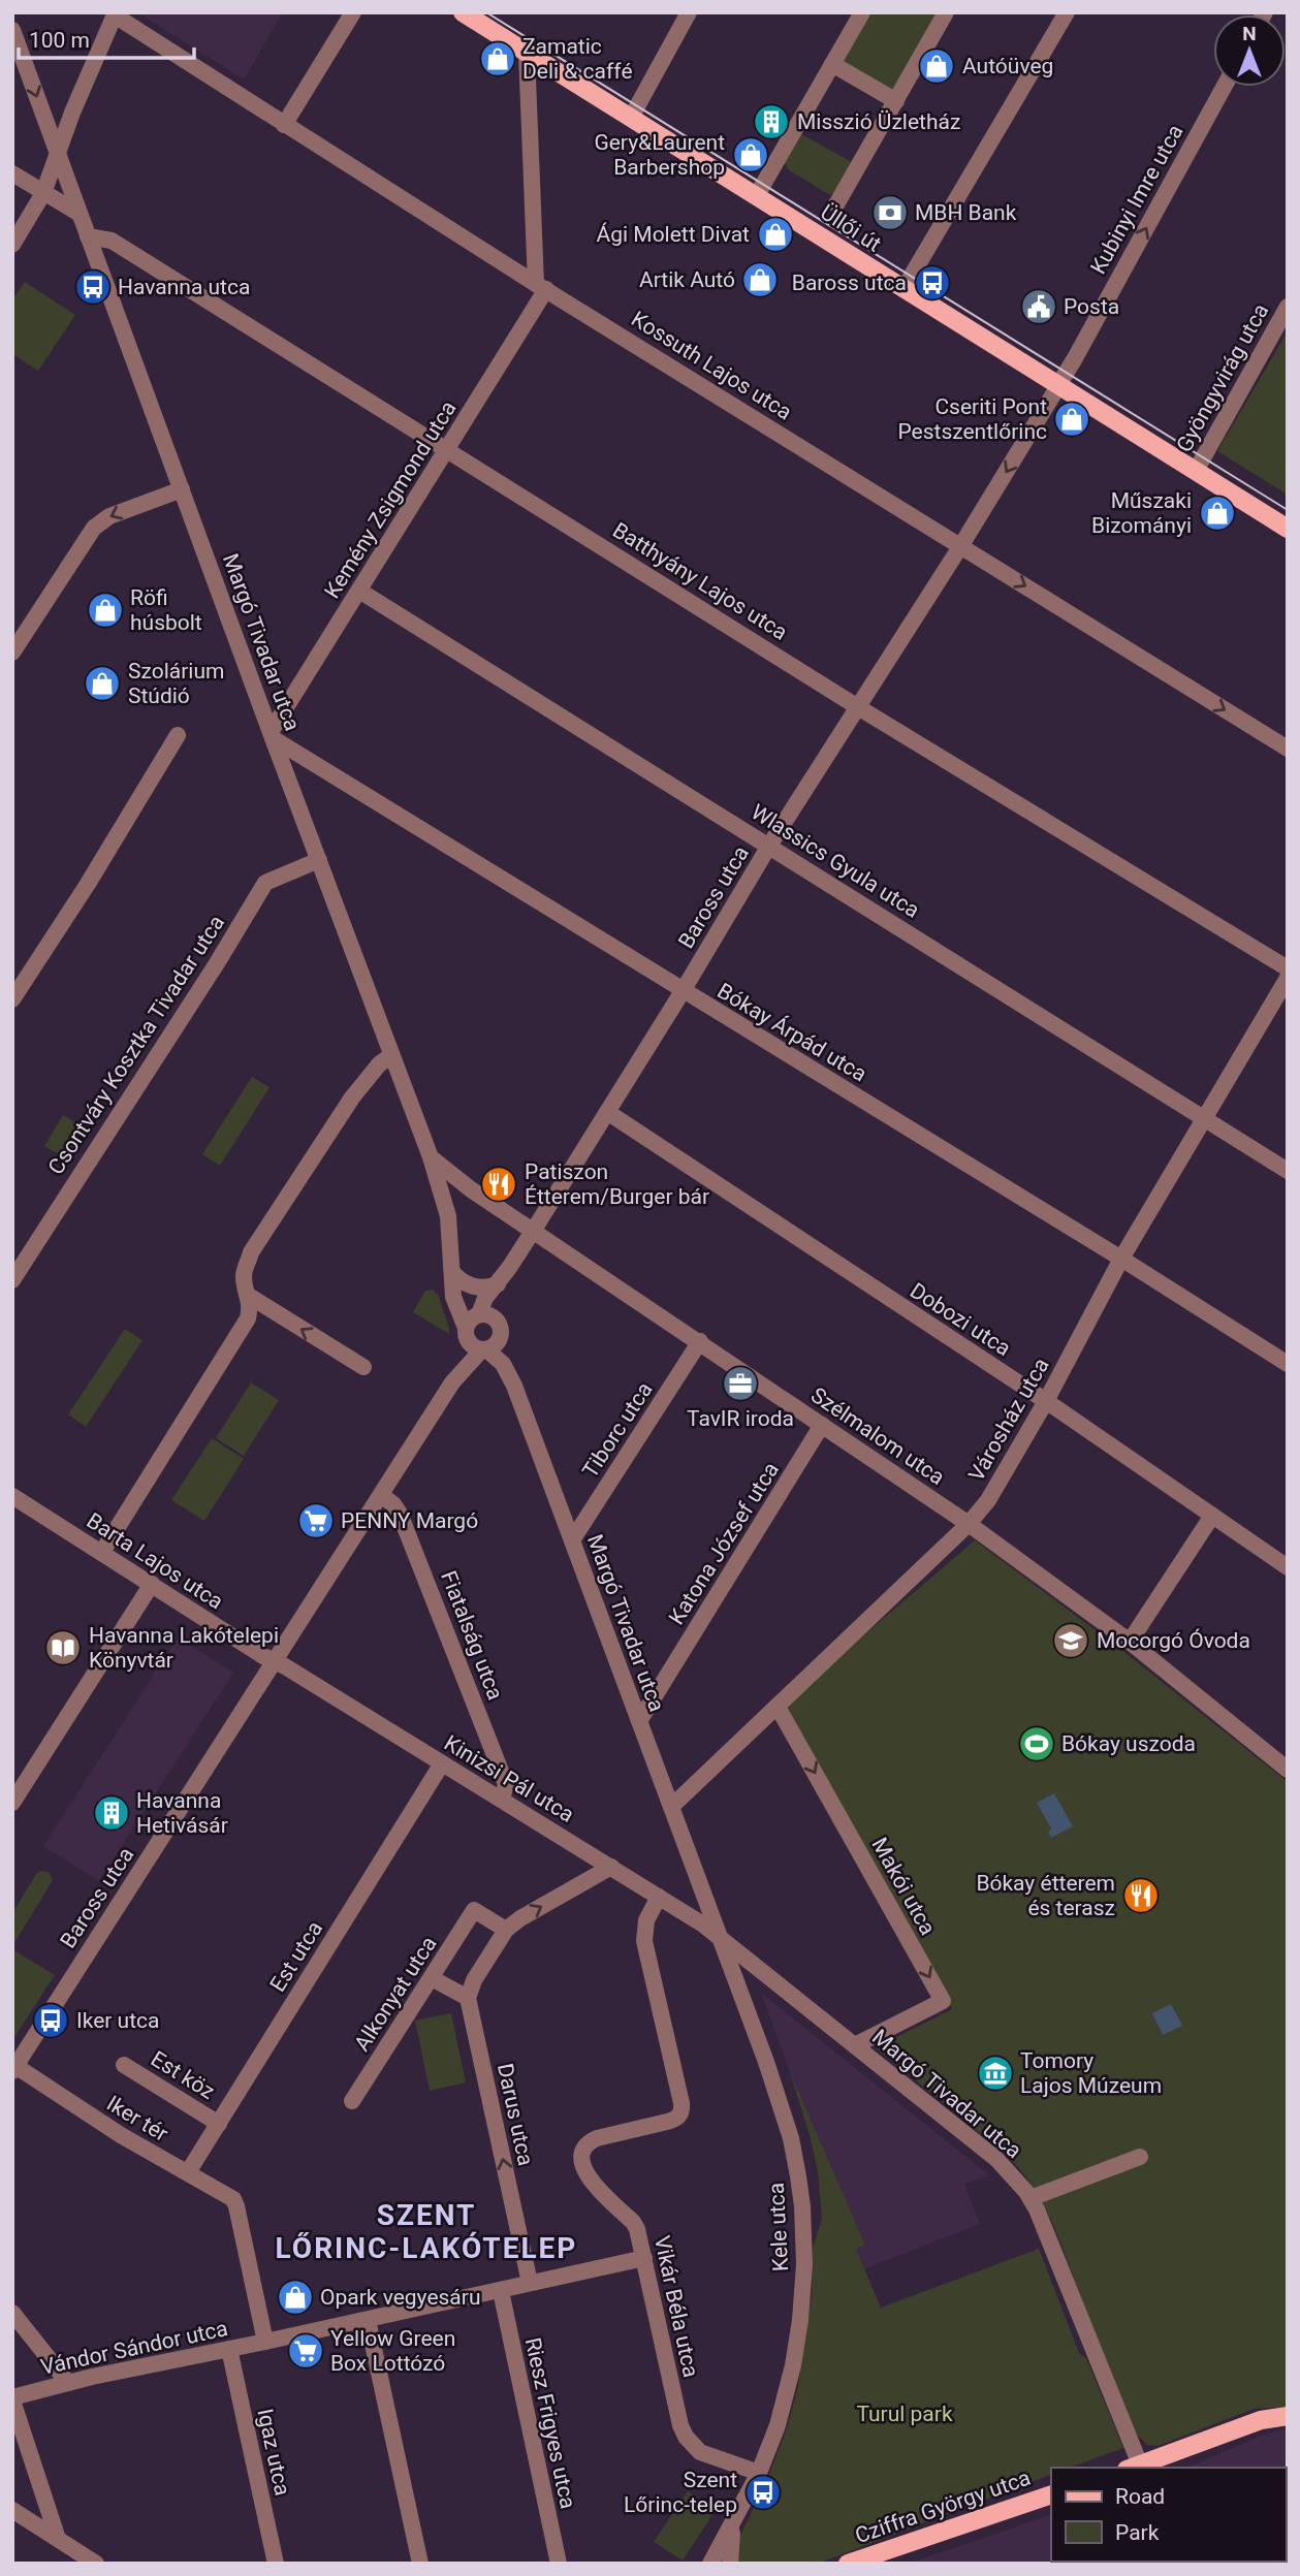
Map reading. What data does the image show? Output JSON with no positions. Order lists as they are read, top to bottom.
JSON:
{
  "streets": {
    "main road": ["Üllői út", "Cziffra György utca"],
    "street": [
      "Kubinyi Imre utca",
      "Kossuth Lajos utca",
      "Gyöngyvirág utca",
      "Kemény Zsigmond utca",
      "Batthyány Lajos utca",
      "Margó Tivadar utca",
      "Wlassics Gyula utca",
      "Baross utca",
      "Bókay Árpád utca",
      "Csontváry Kosztka Tivadar utca",
      "Dobozi utca",
      "Városház utca",
      "Tiborc utca",
      "Szélmalom utca",
      "Katona József utca",
      "Barta Lajos utca",
      "Fiatalság utca",
      "Kinizsi Pál utca",
      "Makói utca",
      "Est utca",
      "Alkonyat utca",
      "Est köz",
      "Darus utca",
      "Iker tér",
      "Kele utca",
      "Vikár Béla utca",
      "Vándor Sándor utca",
      "Riesz Frigyes utca",
      "Igaz utca"
    ]
  },
  "crossings": [
    ["Kubinyi Imre utca", "Üllői út"],
    ["Kubinyi Imre utca", "Baross utca"],
    ["Üllői út", "Gyöngyvirág utca"],
    ["Üllői út", "Baross utca"],
    ["Kossuth Lajos utca", "Kemény Zsigmond utca"],
    ["Kossuth Lajos utca", "Baross utca"],
    ["Kemény Zsigmond utca", "Batthyány Lajos utca"],
    ["Kemény Zsigmond utca", "Margó Tivadar utca"],
    ["Kemény Zsigmond utca", "Wlassics Gyula utca"],
    ["Kemény Zsigmond utca", "Bókay Árpád utca"],
    ["Batthyány Lajos utca", "Margó Tivadar utca"],
    ["Batthyány Lajos utca", "Baross utca"],
    ["Margó Tivadar utca", "Baross utca"],
    ["Margó Tivadar utca", "Bókay Árpád utca"],
    ["Margó Tivadar utca", "Csontváry Kosztka Tivadar utca"],
    ["Margó Tivadar utca", "Városház utca"],
    ["Margó Tivadar utca", "Tiborc utca"],
    ["Margó Tivadar utca", "Szélmalom utca"],
    ["Margó Tivadar utca", "Katona József utca"],
    ["Margó Tivadar utca", "Kinizsi Pál utca"],
    ["Margó Tivadar utca", "Makói utca"],
    ["Margó Tivadar utca", "Kele utca"],
    ["Wlassics Gyula utca", "Baross utca"],
    ["Wlassics Gyula utca", "Városház utca"],
    ["Baross utca", "Bókay Árpád utca"],
    ["Baross utca", "Dobozi utca"],
    ["Baross utca", "Szélmalom utca"],
    ["Baross utca", "Barta Lajos utca"],
    ["Baross utca", "Fiatalság utca"],
    ["Baross utca", "Kinizsi Pál utca"],
    ["Baross utca", "Iker tér"],
    ["Bókay Árpád utca", "Városház utca"],
    ["Dobozi utca", "Városház utca"],
    ["Városház utca", "Szélmalom utca"],
    ["Városház utca", "Makói utca"],
    ["Tiborc utca", "Szélmalom utca"],
    ["Szélmalom utca", "Katona József utca"],
    ["Barta Lajos utca", "Kinizsi Pál utca"],
    ["Fiatalság utca", "Kinizsi Pál utca"],
    ["Kinizsi Pál utca", "Est utca"],
    ["Kinizsi Pál utca", "Kele utca"],
    ["Kinizsi Pál utca", "Vikár Béla utca"],
    ["Est utca", "Est köz"],
    ["Est utca", "Iker tér"],
    ["Darus utca", "Vándor Sándor utca"],
    ["Iker tér", "Vándor Sándor utca"],
    ["Kele utca", "Vikár Béla utca"],
    ["Vikár Béla utca", "Vándor Sándor utca"],
    ["Vándor Sándor utca", "Riesz Frigyes utca"],
    ["Vándor Sándor utca", "Igaz utca"]
  ],
  "one_way": ["Kubinyi Imre utca", "Darus utca"],
  "districts": ["SZENT LŐRINC-LAKÓTELEP"],
  "parks": ["Turul park"],
  "places": {
    "shop": [
      "Zamatic Deli & caffé",
      "Autóüveg",
      "Gery&Laurent Barbershop",
      "Ági Molett Divat",
      "Artik Autó",
      "Cseriti Pont Pestszentlőrinc",
      "Műszaki Bizományi",
      "Röfi húsbolt",
      "Szolárium Stúdió",
      "Opark vegyesáru"
    ],
    "building": ["Misszió Üzletház", "Havanna Hetivásár"],
    "bank": ["MBH Bank"],
    "bus stop": [
      "Baross utca",
      "Havanna utca",
      "Iker utca",
      "Szent Lőrinc-telep"
    ],
    "public building": ["Posta"],
    "restaurant": ["Patiszon Étterem/Burger bár", "Bókay étterem és terasz"],
    "office": ["TavIR iroda"],
    "supermarket": ["PENNY Margó", "Yellow Green Box Lottózó"],
    "school or university": ["Mocorgó Óvoda"],
    "library": ["Havanna Lakótelepi Könyvtár"],
    "sports": ["Bókay uszoda"],
    "museum": ["Tomory Lajos Múzeum"]
  },
  "legend": ["Road", "Park"],
  "scale_bar": "100 m",
  "north": "top"
}
